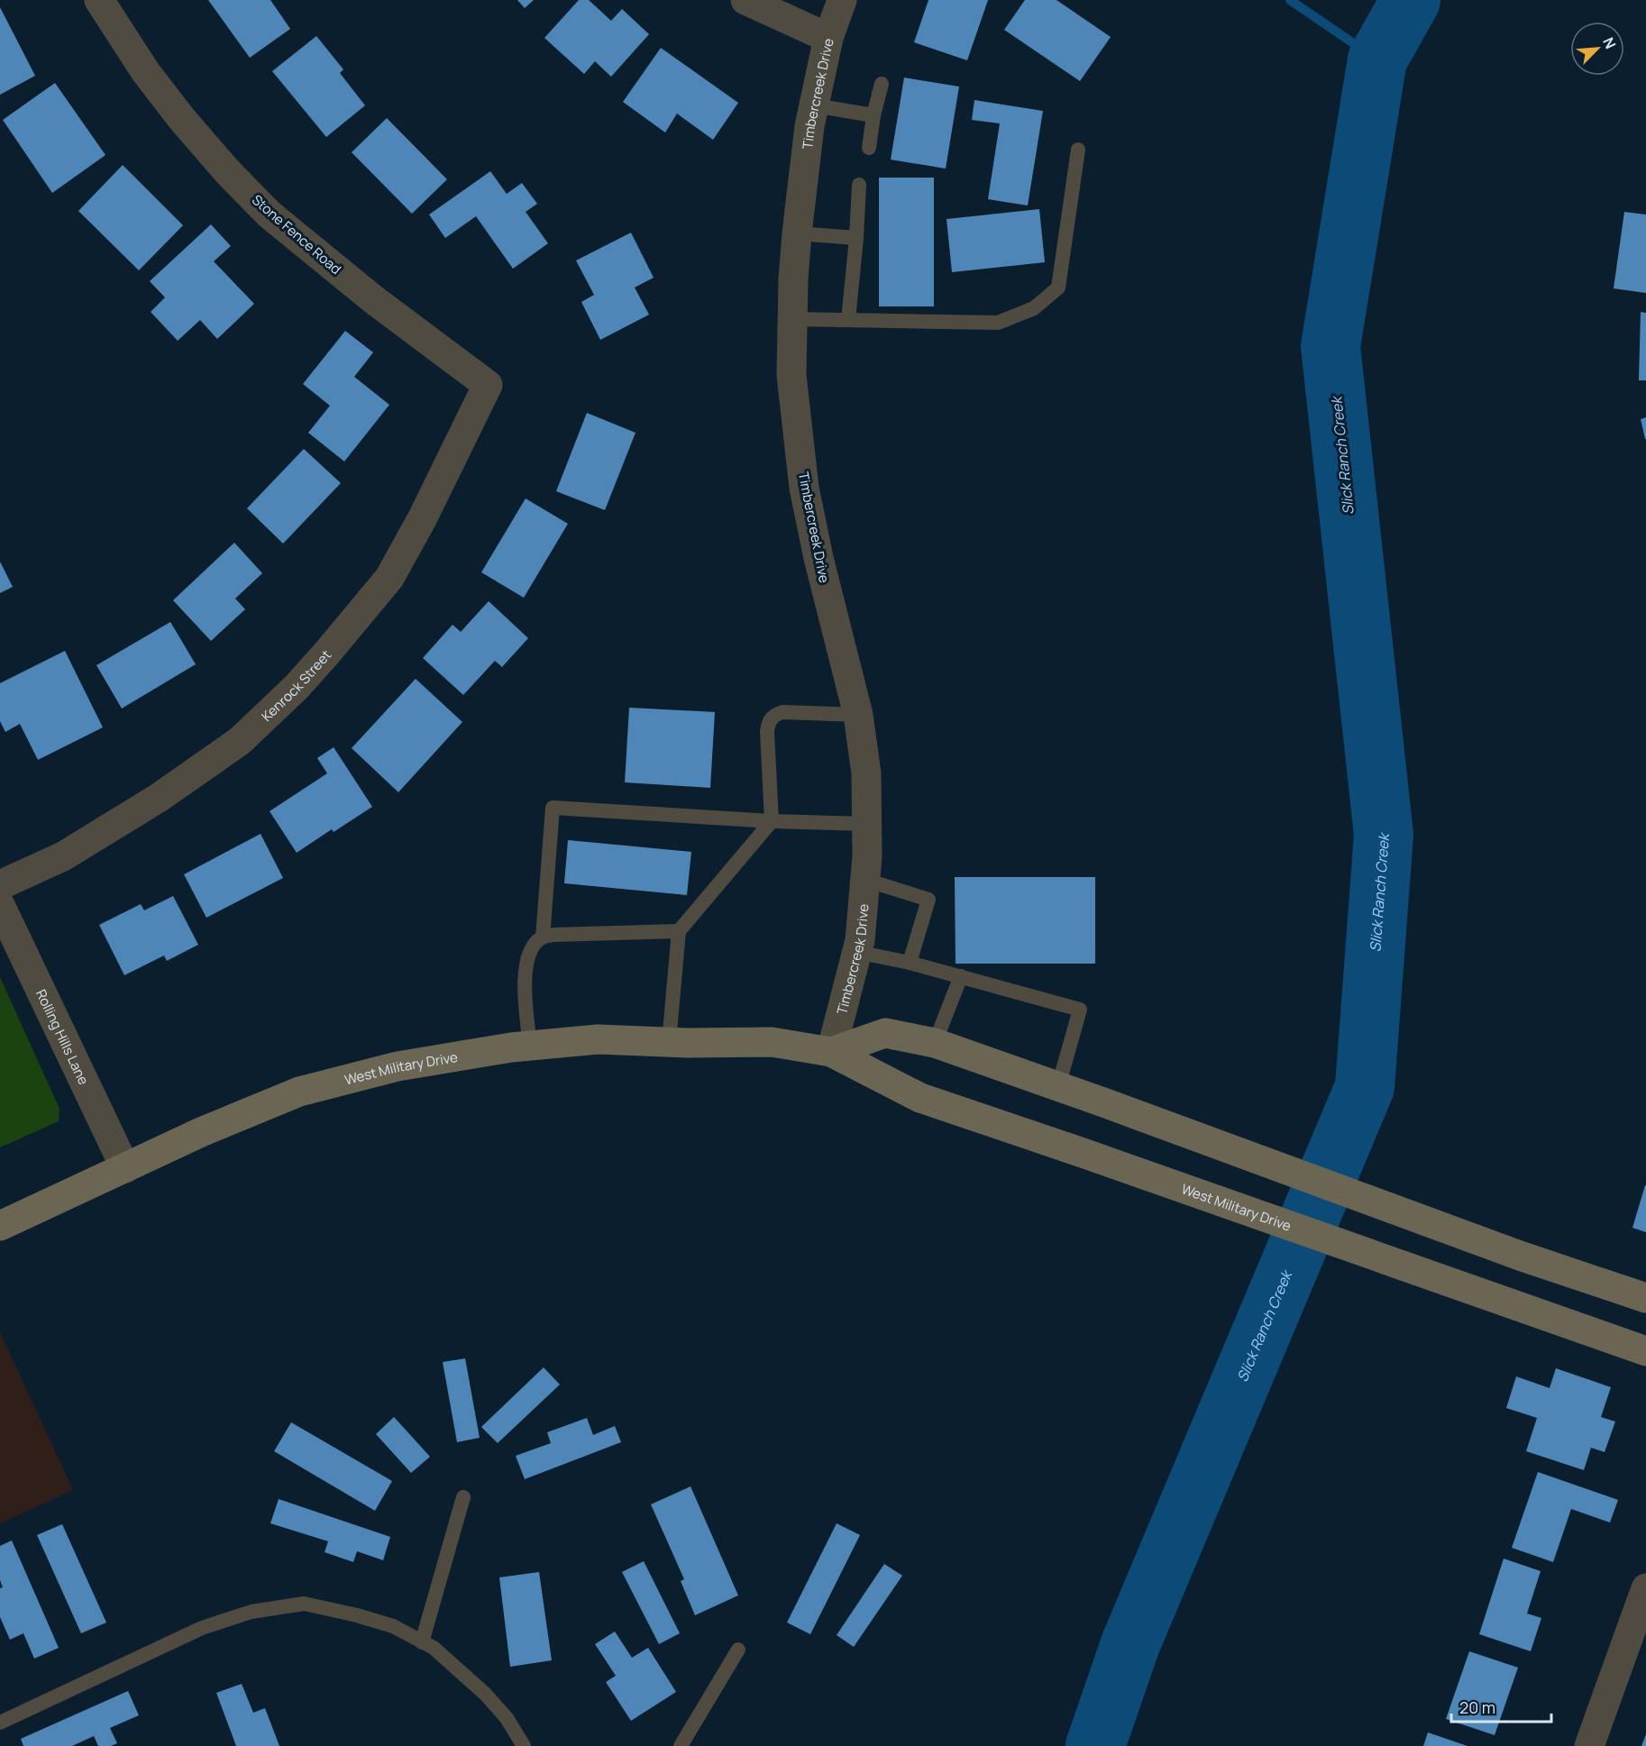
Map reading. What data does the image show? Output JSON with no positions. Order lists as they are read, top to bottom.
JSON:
{
  "streets": {
    "main road": ["West Military Drive"],
    "street": [
      "Timbercreek Drive",
      "Stone Fence Road",
      "Kenrock Street",
      "Rolling Hills Lane"
    ]
  },
  "crossings": [
    ["Timbercreek Drive", "West Military Drive"],
    ["Stone Fence Road", "Kenrock Street"],
    ["Rolling Hills Lane", "West Military Drive"]
  ],
  "water": ["Slick Ranch Creek"],
  "scale_bar": "20 m",
  "north": "top right"
}
